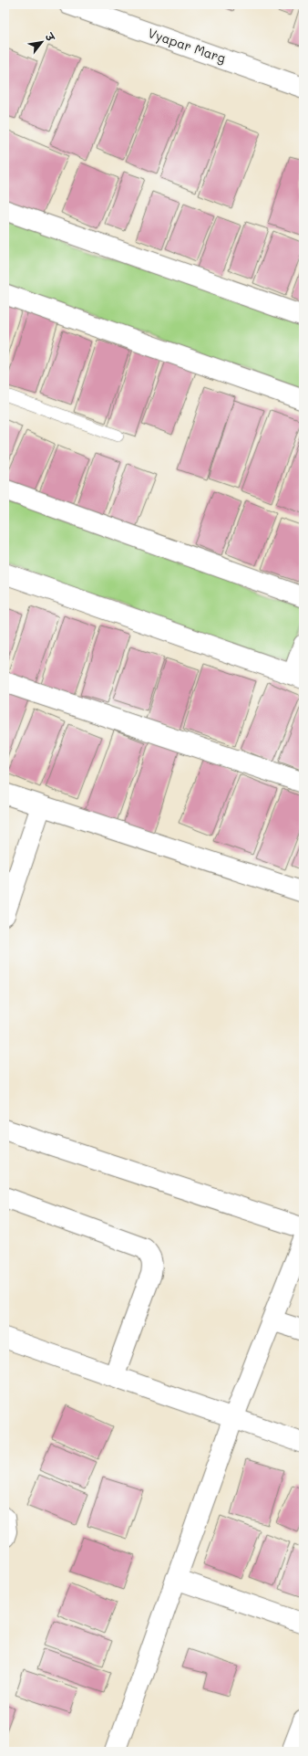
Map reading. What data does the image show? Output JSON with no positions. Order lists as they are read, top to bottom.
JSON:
{
  "streets": {
    "street": ["Vyapar Marg"]
  },
  "north": "top right"
}
